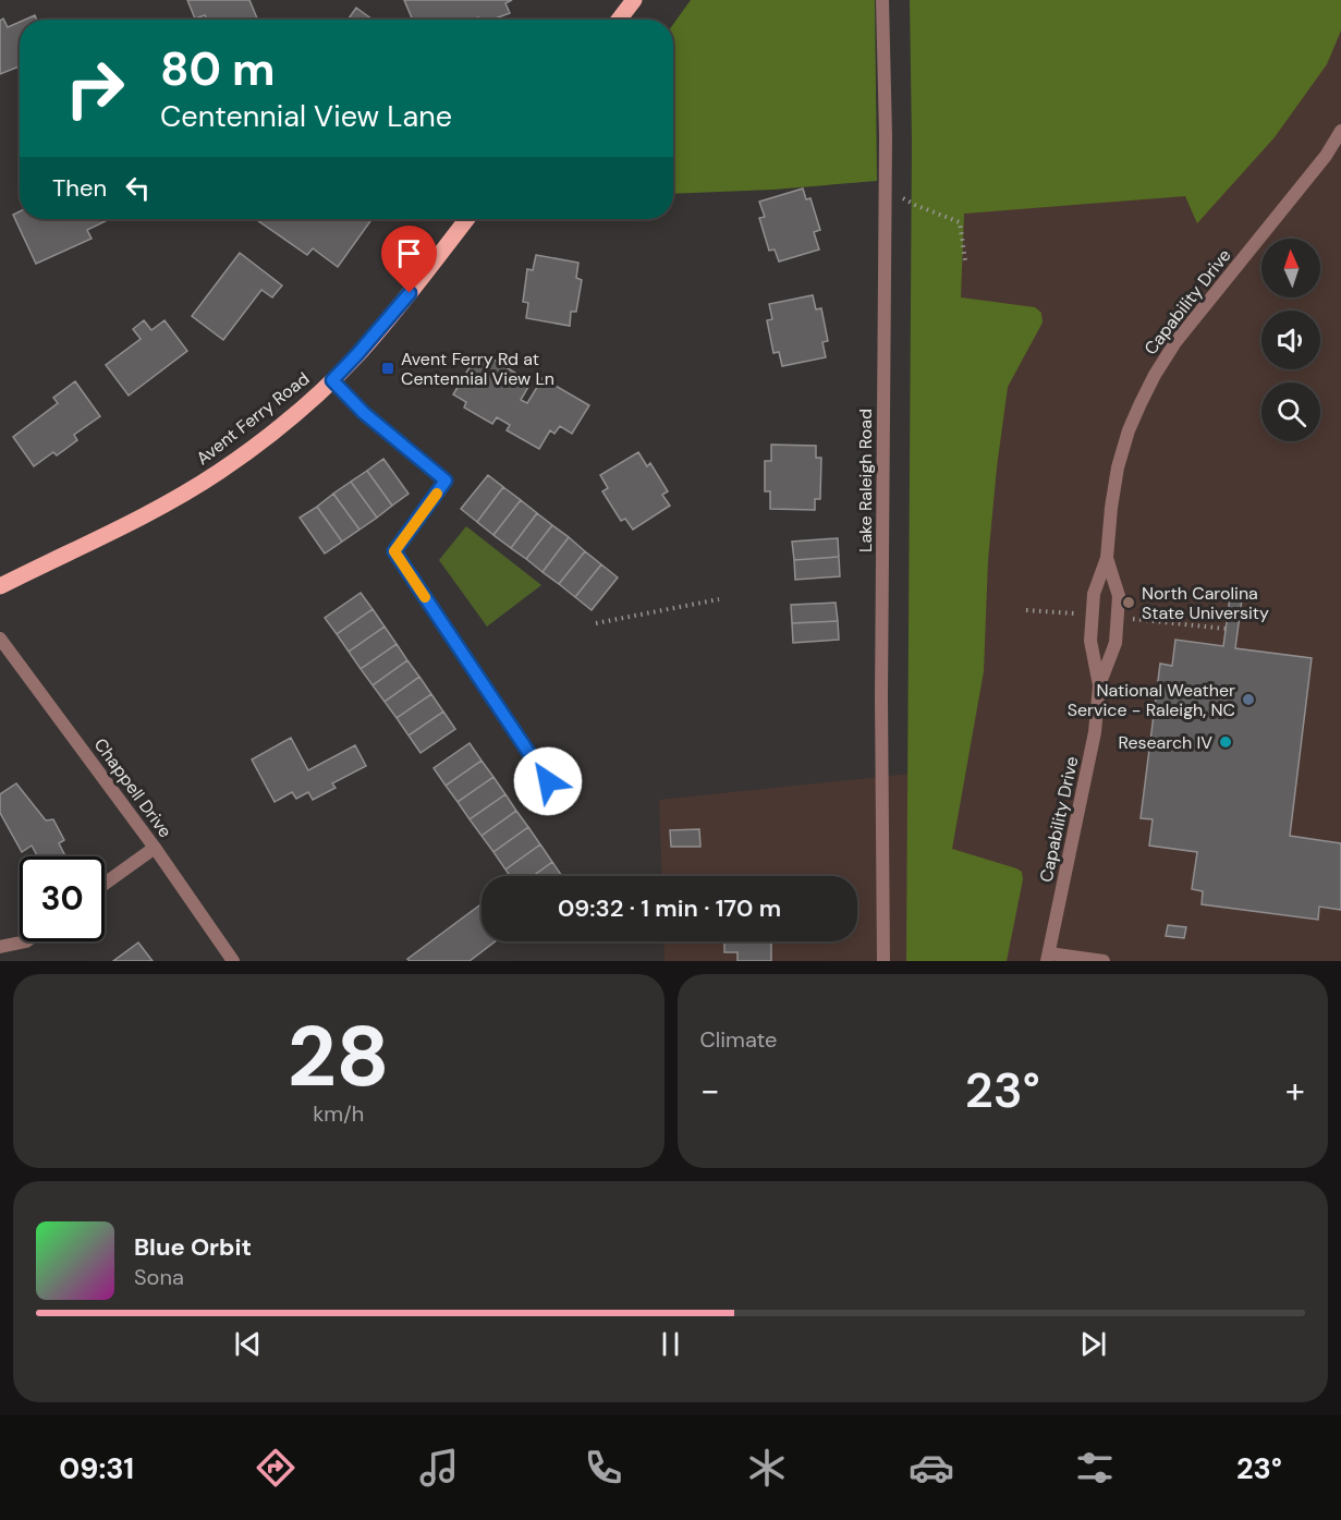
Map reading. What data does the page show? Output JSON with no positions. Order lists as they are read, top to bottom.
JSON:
{
  "streets": {
    "main road": ["Avent Ferry Road"],
    "street": ["Capability Drive", "Lake Raleigh Road", "Chappell Drive"]
  },
  "places": {
    "transit": ["Avent Ferry Rd at Centennial View Ln"],
    "other": ["North Carolina State University", "National Weather Service - Raleigh, NC", "Research IV"]
  },
  "north": "top",
  "page": {
    "turn": ["80 m", "Centennial View Lane"],
    "then": "Then",
    "limit": "30",
    "trip": "09:32 · 1 min · 170 m",
    "tile": [
      ["28", "km/h"],
      "Climate"
    ],
    "heat": ["−", "23°", "+"],
    "song": ["Blue Orbit", "Sona"],
    "tabs": ["09:31", "23°"]
  }
}
